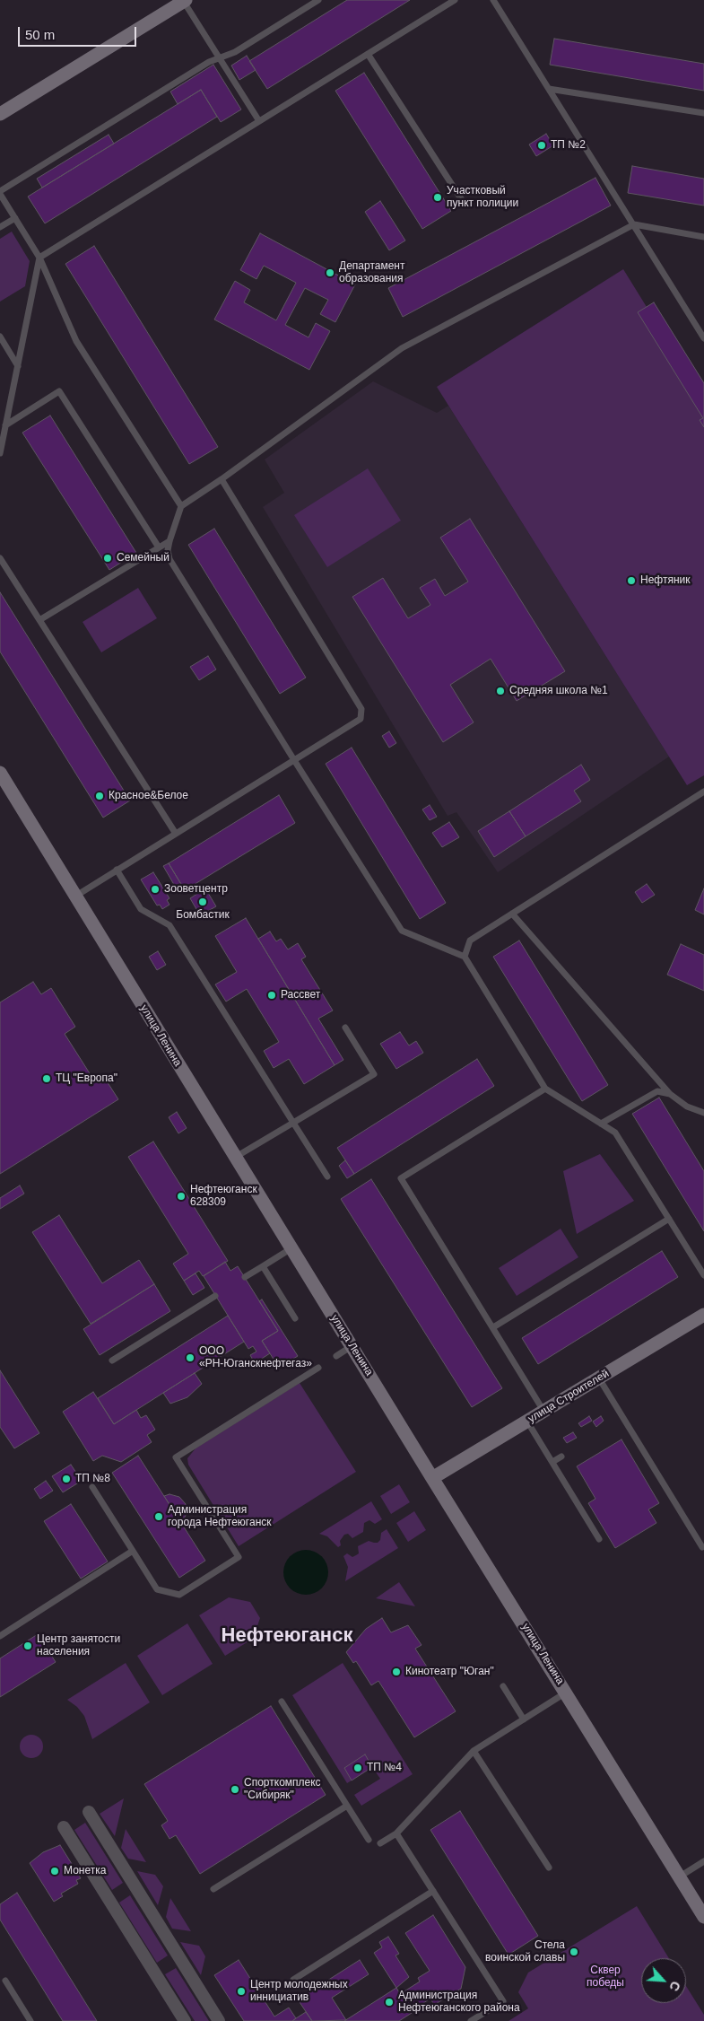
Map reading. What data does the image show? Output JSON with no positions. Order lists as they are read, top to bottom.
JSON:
{
  "streets": {
    "main road": ["улица Ленина", "улица Строителей"]
  },
  "crossings": [
    ["улица Ленина", "улица Строителей"]
  ],
  "districts": ["Нефтеюганск"],
  "parks": ["Сквер победы"],
  "places": [
    "ТП №2",
    "Участковый пункт полиции",
    "Департамент образования",
    "Семейный",
    "Нефтяник",
    "Средняя школа №1",
    "Красное&Белое",
    "Зооветцентр",
    "Бомбастик",
    "Рассвет",
    "ТЦ \"Европа\"",
    "Нефтеюганск 628309",
    "ООО «РН-Юганскнефтегаз»",
    "ТП №8",
    "Администрация города Нефтеюганск",
    "Центр занятости населения",
    "Кинотеатр \"Юган\"",
    "ТП №4",
    "Спорткомплекс \"Сибиряк\"",
    "Монетка",
    "Стела воинской славы",
    "Центр молодежных иннициатив",
    "Администрация Нефтеюганского района"
  ],
  "scale_bar": "50 m",
  "north": "bottom right"
}
